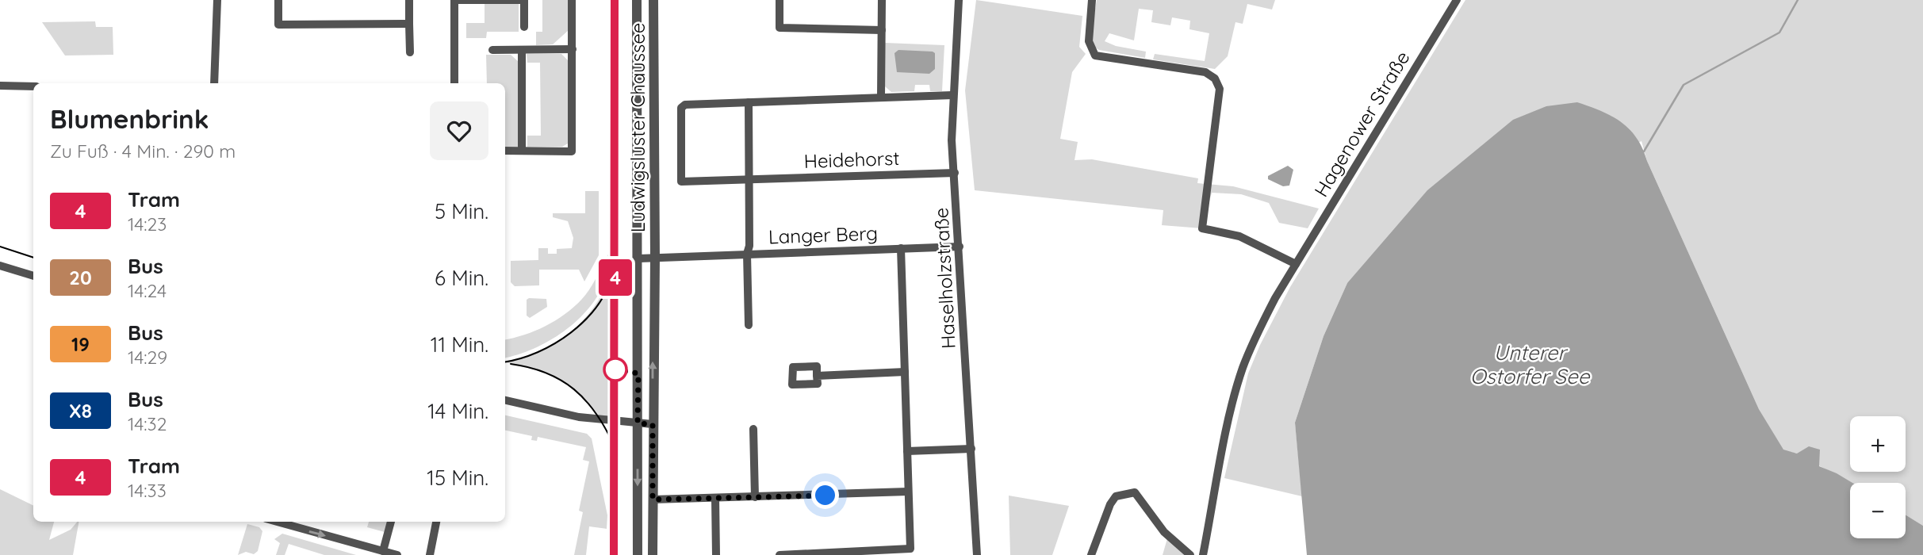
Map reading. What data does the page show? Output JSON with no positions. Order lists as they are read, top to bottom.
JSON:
{
  "streets": {
    "street": [
      "Hagenower Straße",
      "Ludwigsluster Chaussee",
      "Heidehorst",
      "Langer Berg",
      "Haselholzstraße"
    ]
  },
  "crossings": [
    ["Ludwigsluster Chaussee", "Langer Berg"],
    ["Heidehorst", "Langer Berg"],
    ["Heidehorst", "Haselholzstraße"],
    ["Langer Berg", "Haselholzstraße"]
  ],
  "water": ["Unterer Ostorfer See"],
  "lines": ["tram line 4"],
  "page": {
    "on_map": "4",
    "heading": ["Blumenbrink", "Zu Fuß · 4 Min. · 290 m"],
    "list": [
      {
        "mark": "4",
        "name": "Tram",
        "note": "14:23",
        "value": "5 Min."
      },
      {
        "mark": "20",
        "name": "Bus",
        "note": "14:24",
        "value": "6 Min."
      },
      {
        "mark": "19",
        "name": "Bus",
        "note": "14:29",
        "value": "11 Min."
      },
      {
        "mark": "X8",
        "name": "Bus",
        "note": "14:32",
        "value": "14 Min."
      },
      {
        "mark": "4",
        "name": "Tram",
        "note": "14:33",
        "value": "15 Min."
      }
    ],
    "map_buttons": ["+", "−"]
  }
}
